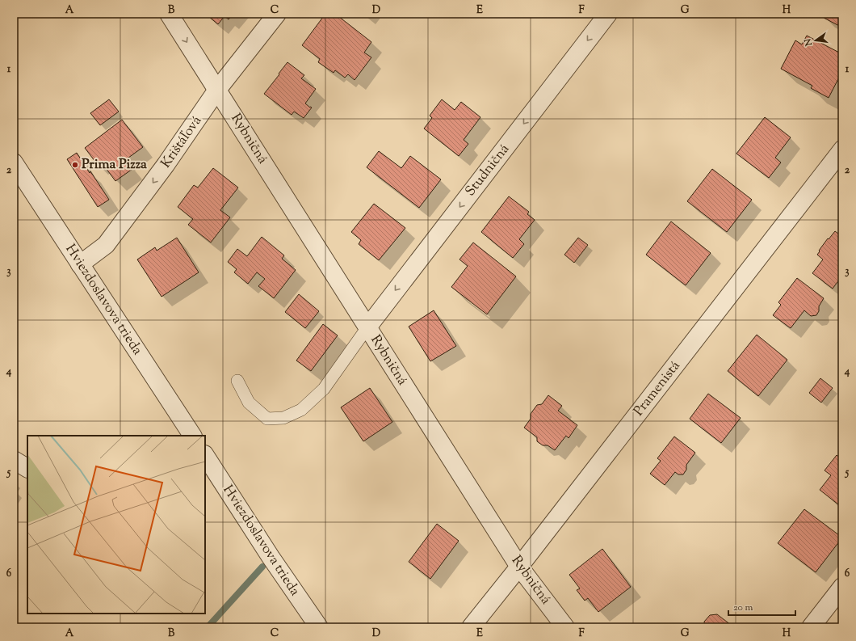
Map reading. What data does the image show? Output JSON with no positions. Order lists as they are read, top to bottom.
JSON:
{
  "streets": {
    "street": [
      "Rybničná",
      "Krištáľová",
      "Studničná",
      "Hviezdoslavova trieda",
      "Pramenistá"
    ]
  },
  "crossings": [
    ["Rybničná", "Krištáľová"],
    ["Rybničná", "Studničná"],
    ["Rybničná", "Pramenistá"],
    ["Krištáľová", "Hviezdoslavova trieda"]
  ],
  "one_way": ["Krištáľová", "Studničná"],
  "places": ["Prima Pizza"],
  "scale_bar": "20 m",
  "north": "left",
  "grid": {
    "columns": [
      "A",
      "B",
      "C",
      "D",
      "E",
      "F",
      "G",
      "H"
    ],
    "rows": [
      "1",
      "2",
      "3",
      "4",
      "5",
      "6"
    ]
  }
}
